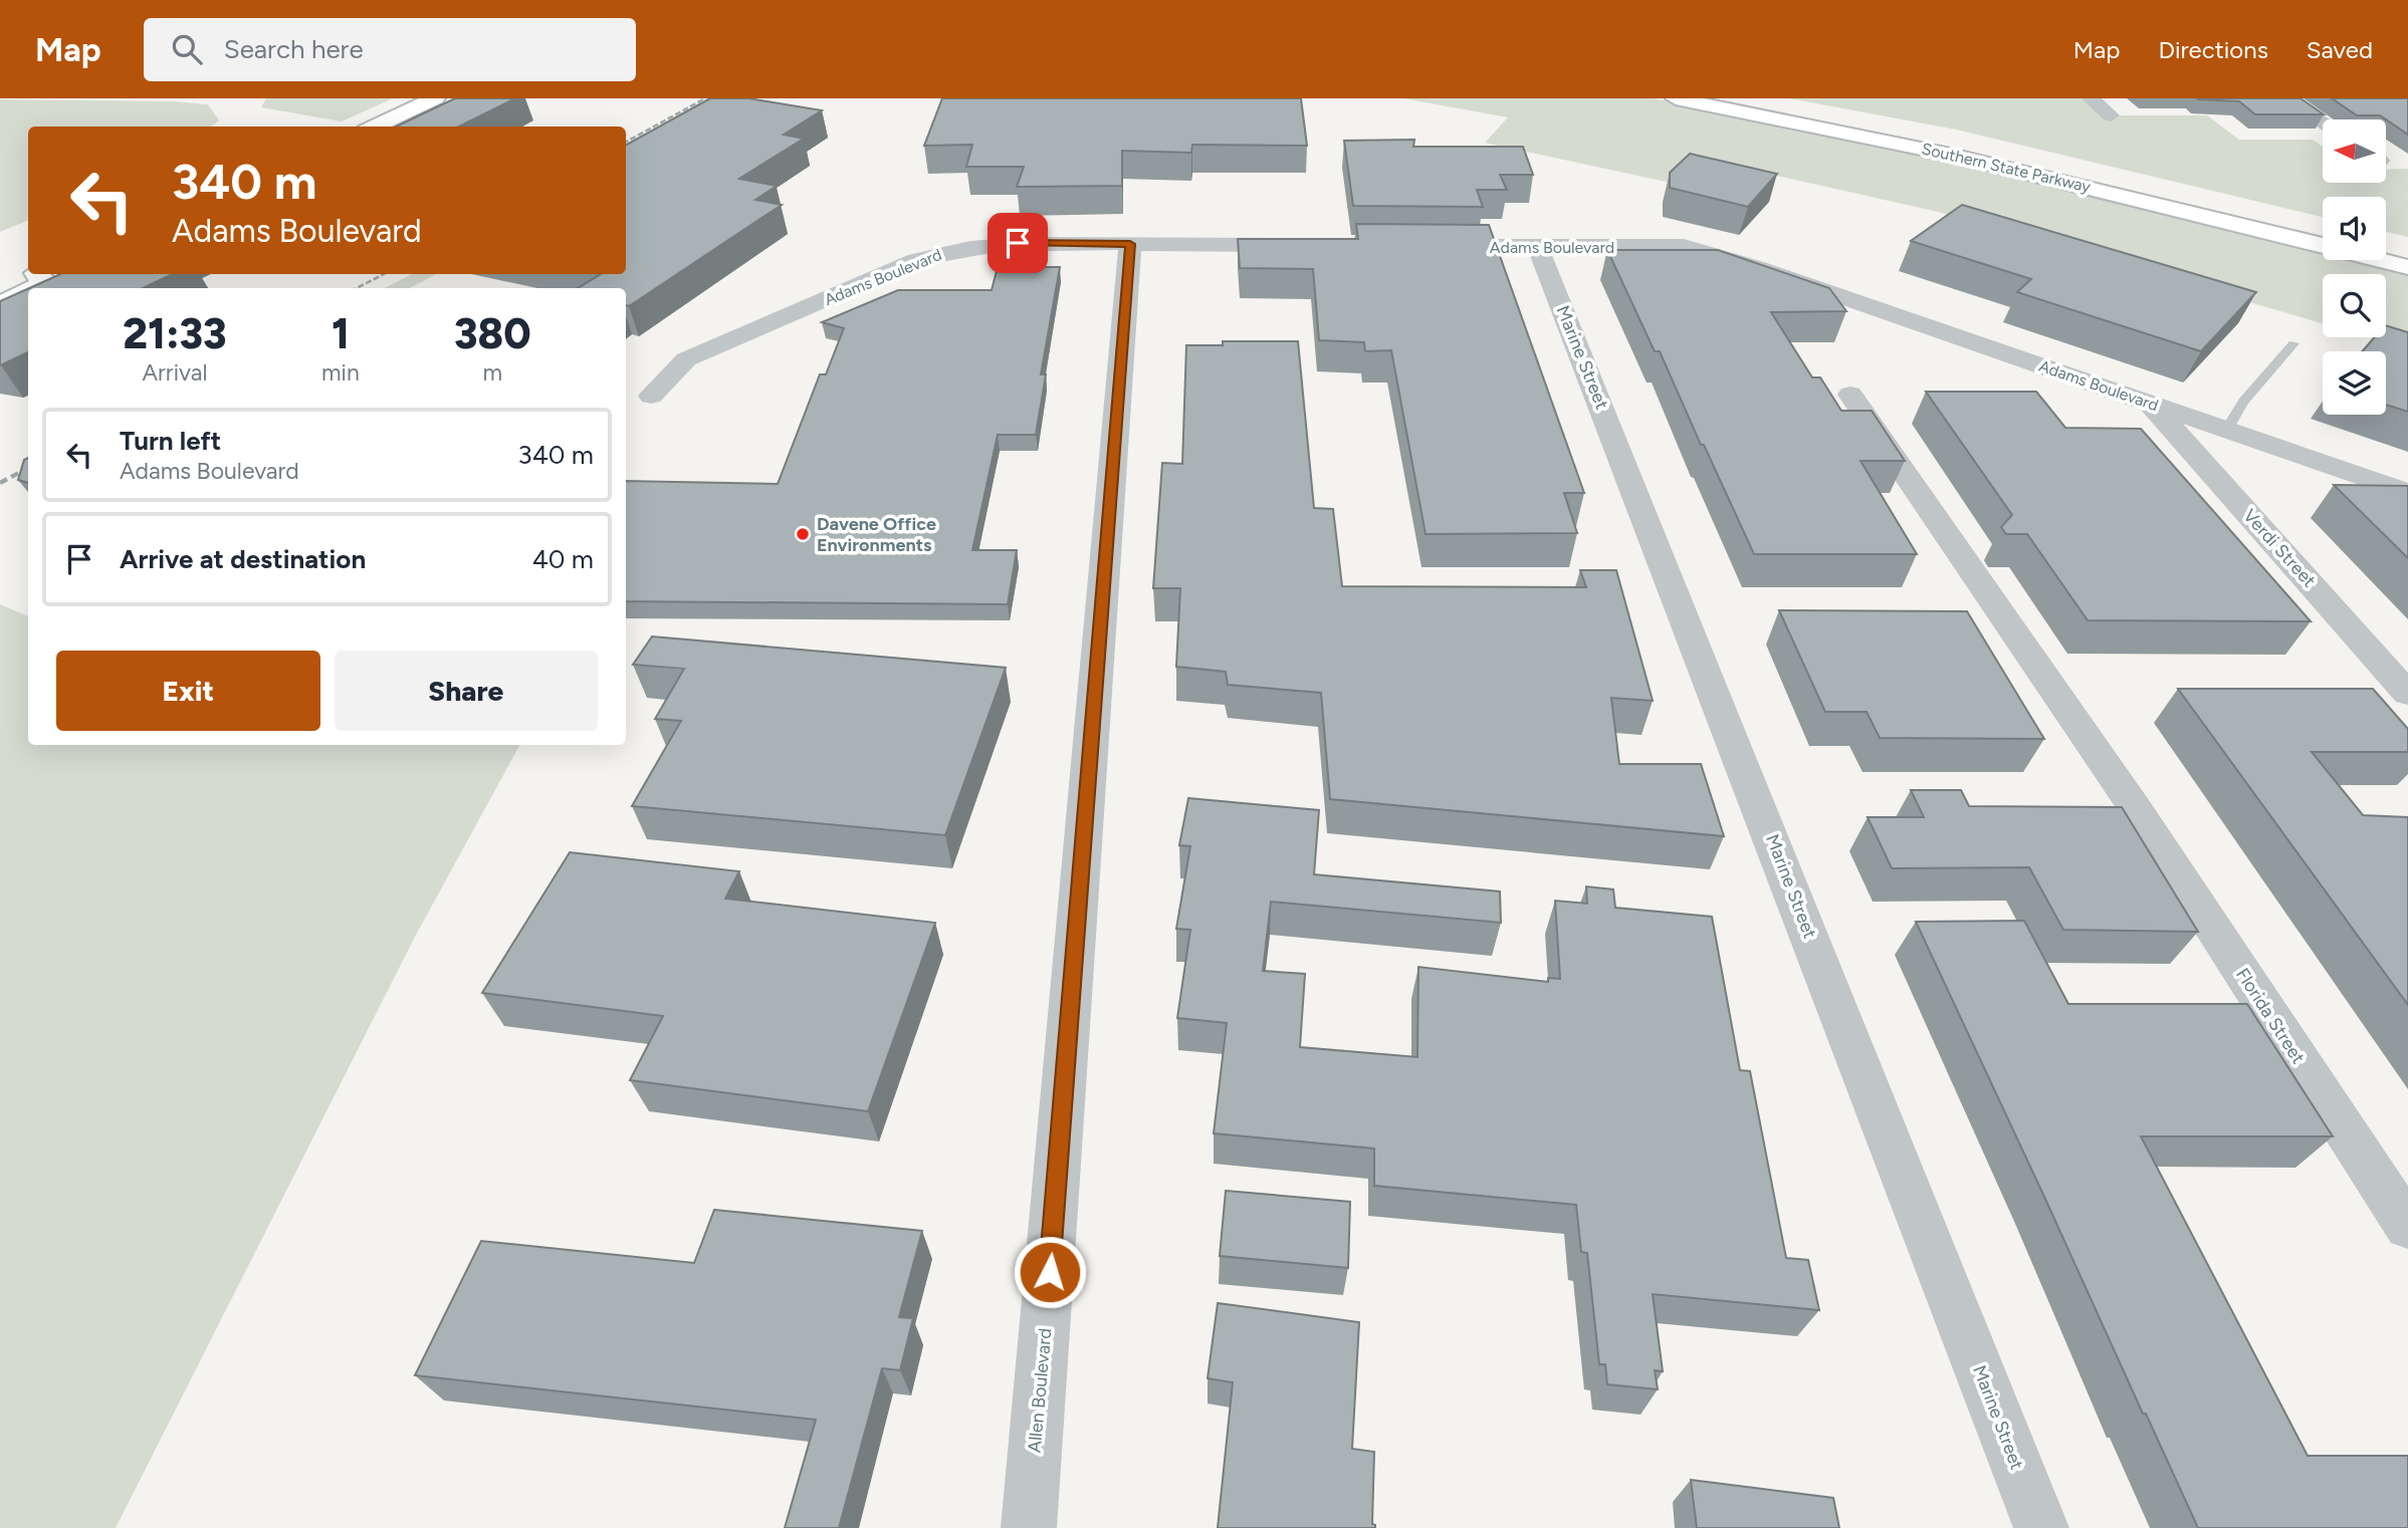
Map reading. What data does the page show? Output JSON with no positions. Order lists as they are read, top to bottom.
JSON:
{
  "streets": {
    "main road": ["Southern State Parkway"],
    "street": [
      "Adams Boulevard",
      "Marine Street",
      "Verdi Street",
      "Florida Street",
      "Allen Boulevard"
    ]
  },
  "crossings": [
    ["Adams Boulevard", "Marine Street"],
    ["Adams Boulevard", "Verdi Street"],
    ["Adams Boulevard", "Allen Boulevard"]
  ],
  "places": ["Davene Office Environments"],
  "north": "left",
  "page": {
    "header": "Map",
    "search": "Search here",
    "nav": ["Map", "Directions", "Saved"],
    "turn": ["340 m", "Adams Boulevard"],
    "eta": [
      "21:33",
      "Arrival",
      "1",
      "min",
      "380",
      "m"
    ],
    "list": [
      {
        "name": "Turn left",
        "note": "Adams Boulevard",
        "value": "340 m"
      },
      {
        "name": "Arrive at destination",
        "value": "40 m"
      }
    ],
    "buttons": ["Exit", "Share"]
  }
}
